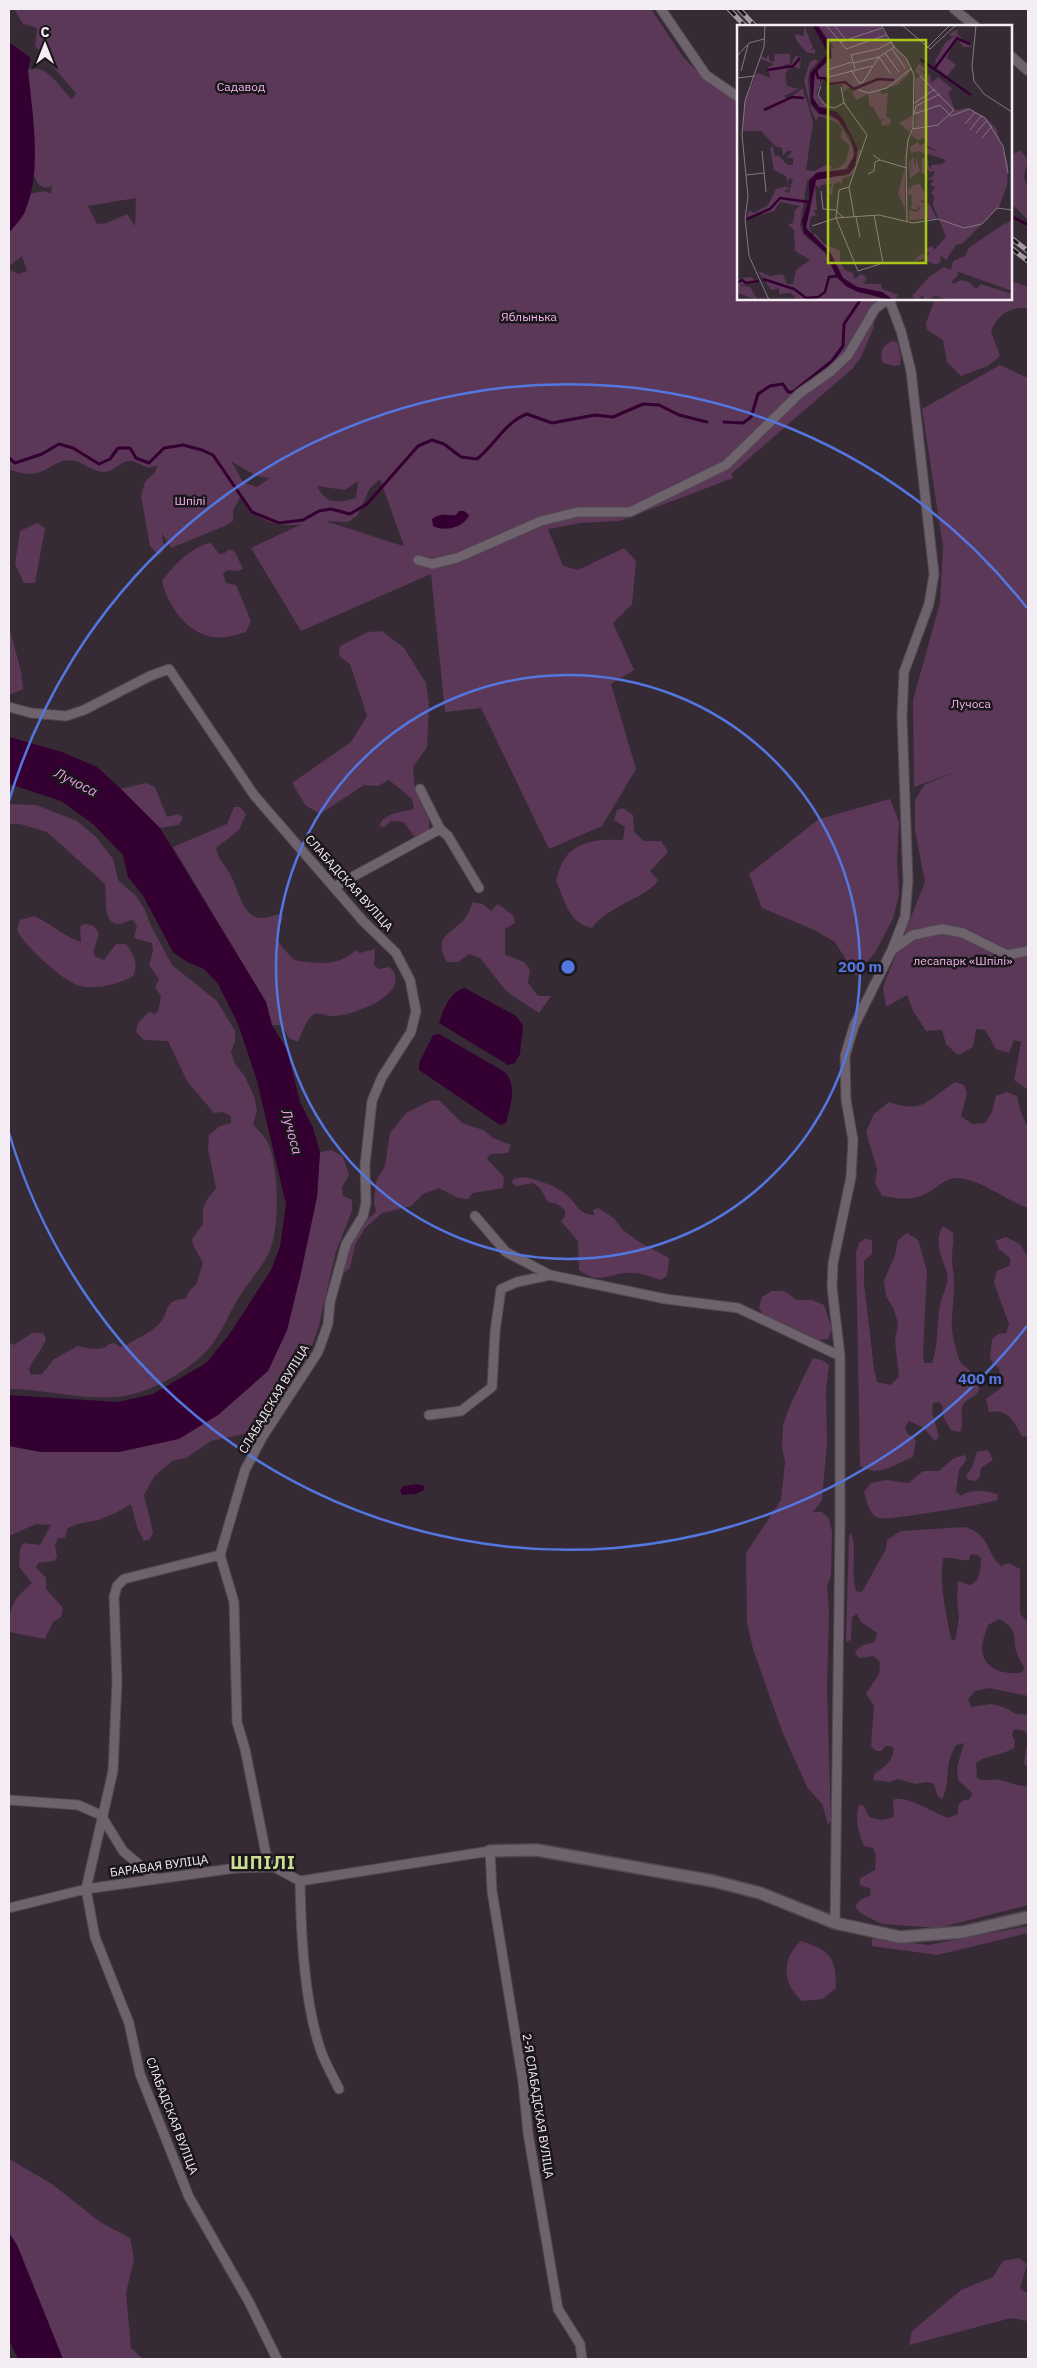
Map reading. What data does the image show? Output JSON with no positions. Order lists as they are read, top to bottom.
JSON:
{
  "streets": {
    "street": ["СЛАБАДСКАЯ ВУЛІЦА", "БАРАВАЯ ВУЛІЦА", "2-Я СЛАБАДСКАЯ ВУЛІЦА"]
  },
  "crossings": [
    ["СЛАБАДСКАЯ ВУЛІЦА", "БАРАВАЯ ВУЛІЦА"]
  ],
  "districts": ["ШПІЛІ"],
  "water": ["Лучоса"],
  "parks": [
    "Садавод",
    "Яблынька",
    "Шпілі",
    "Лучоса",
    "лесапарк «Шпілі»"
  ],
  "north": "top",
  "rings": ["200 m", "400 m"]
}
